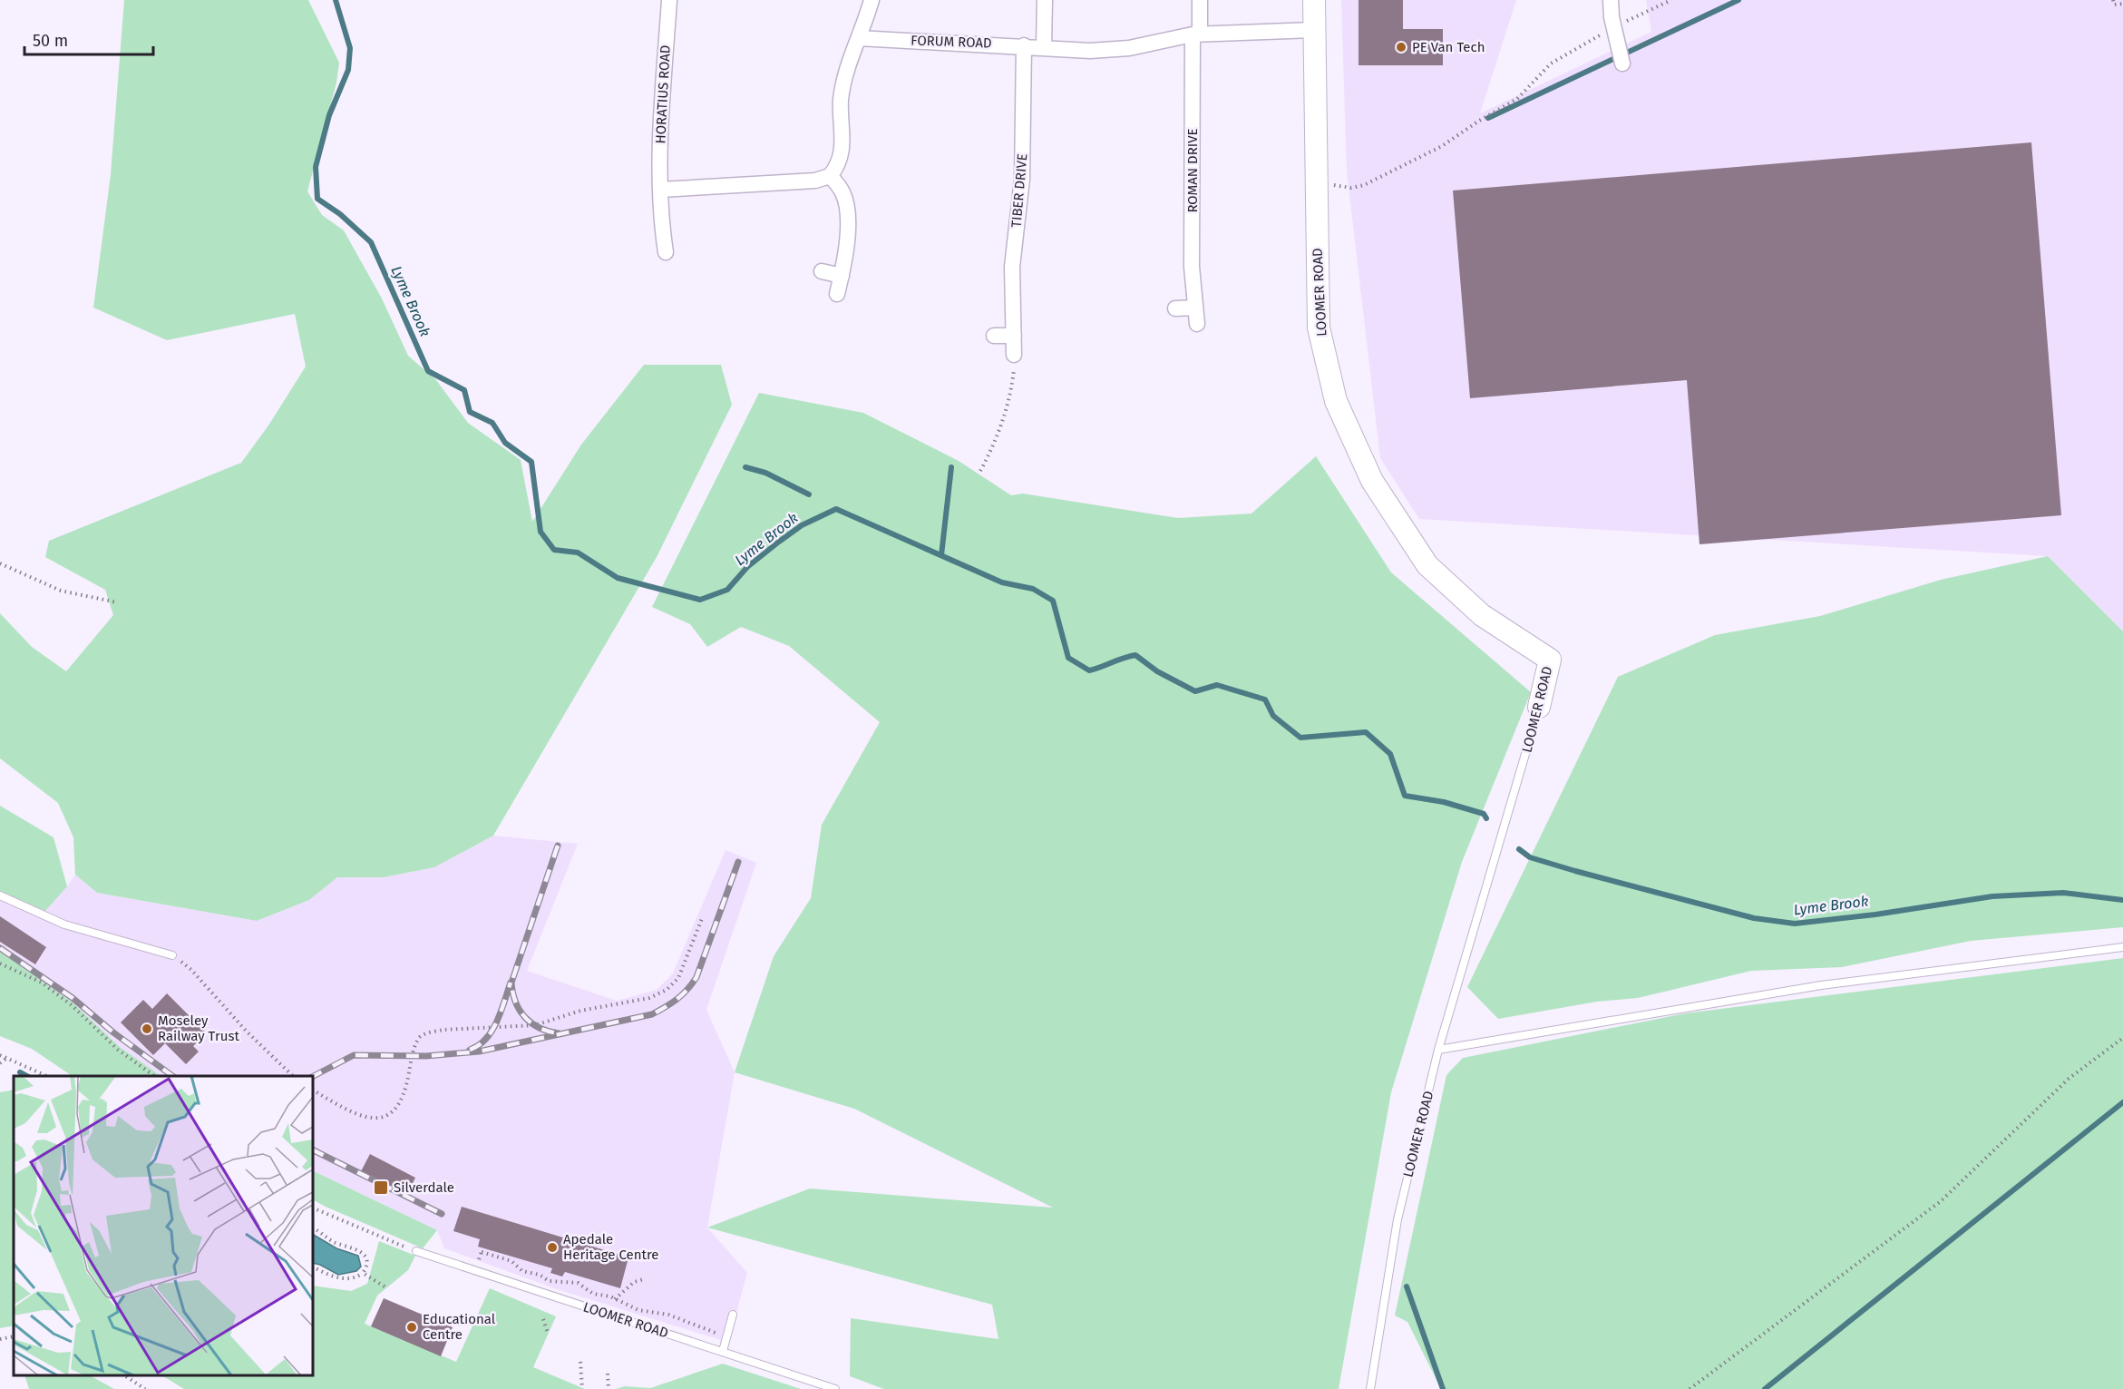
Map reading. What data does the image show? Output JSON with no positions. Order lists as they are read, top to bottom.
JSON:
{
  "streets": {
    "street": [
      "FORUM ROAD",
      "HORATIUS ROAD",
      "ROMAN DRIVE",
      "TIBER DRIVE",
      "LOOMER ROAD"
    ]
  },
  "crossings": [
    ["FORUM ROAD", "ROMAN DRIVE"],
    ["FORUM ROAD", "TIBER DRIVE"],
    ["FORUM ROAD", "LOOMER ROAD"]
  ],
  "water": ["Lyme Brook"],
  "places": {
    "other": [
      "PE Van Tech",
      "Moseley Railway Trust",
      "Apedale Heritage Centre",
      "Educational Centre"
    ],
    "transit": ["Silverdale"]
  },
  "scale_bar": "50 m"
}
